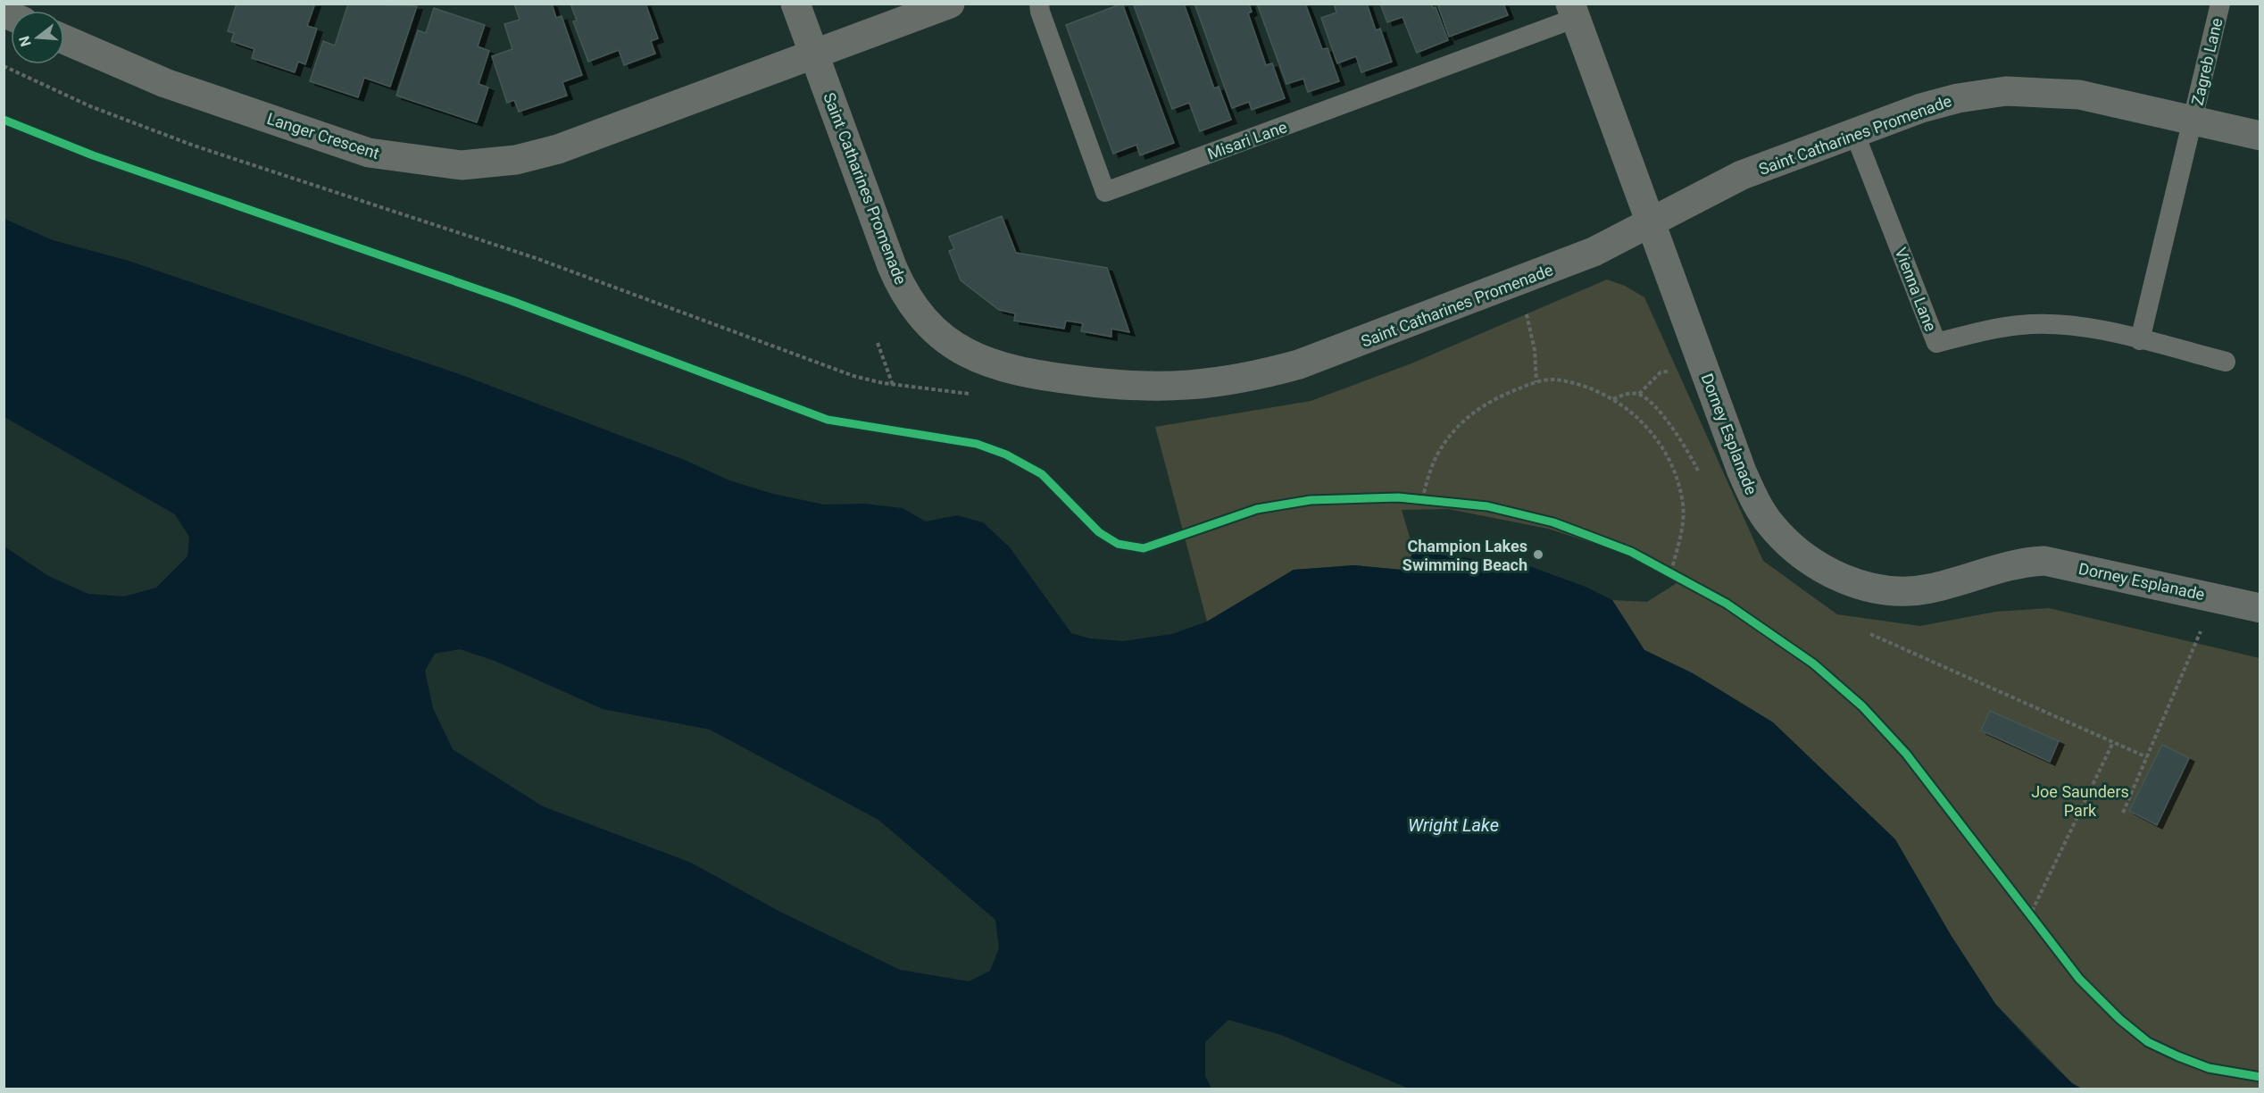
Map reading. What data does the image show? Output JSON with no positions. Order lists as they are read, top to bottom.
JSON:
{
  "streets": {
    "street": ["Saint Catharines Promenade", "Langer Crescent", "Dorney Esplanade"],
    "lane": ["Zagreb Lane", "Misari Lane", "Vienna Lane"]
  },
  "crossings": [
    ["Zagreb Lane", "Saint Catharines Promenade"],
    ["Saint Catharines Promenade", "Langer Crescent"],
    ["Saint Catharines Promenade", "Vienna Lane"],
    ["Saint Catharines Promenade", "Dorney Esplanade"],
    ["Misari Lane", "Dorney Esplanade"]
  ],
  "water": ["Wright Lake"],
  "parks": ["Joe Saunders Park"],
  "places": ["Champion Lakes Swimming Beach"],
  "north": "left"
}
